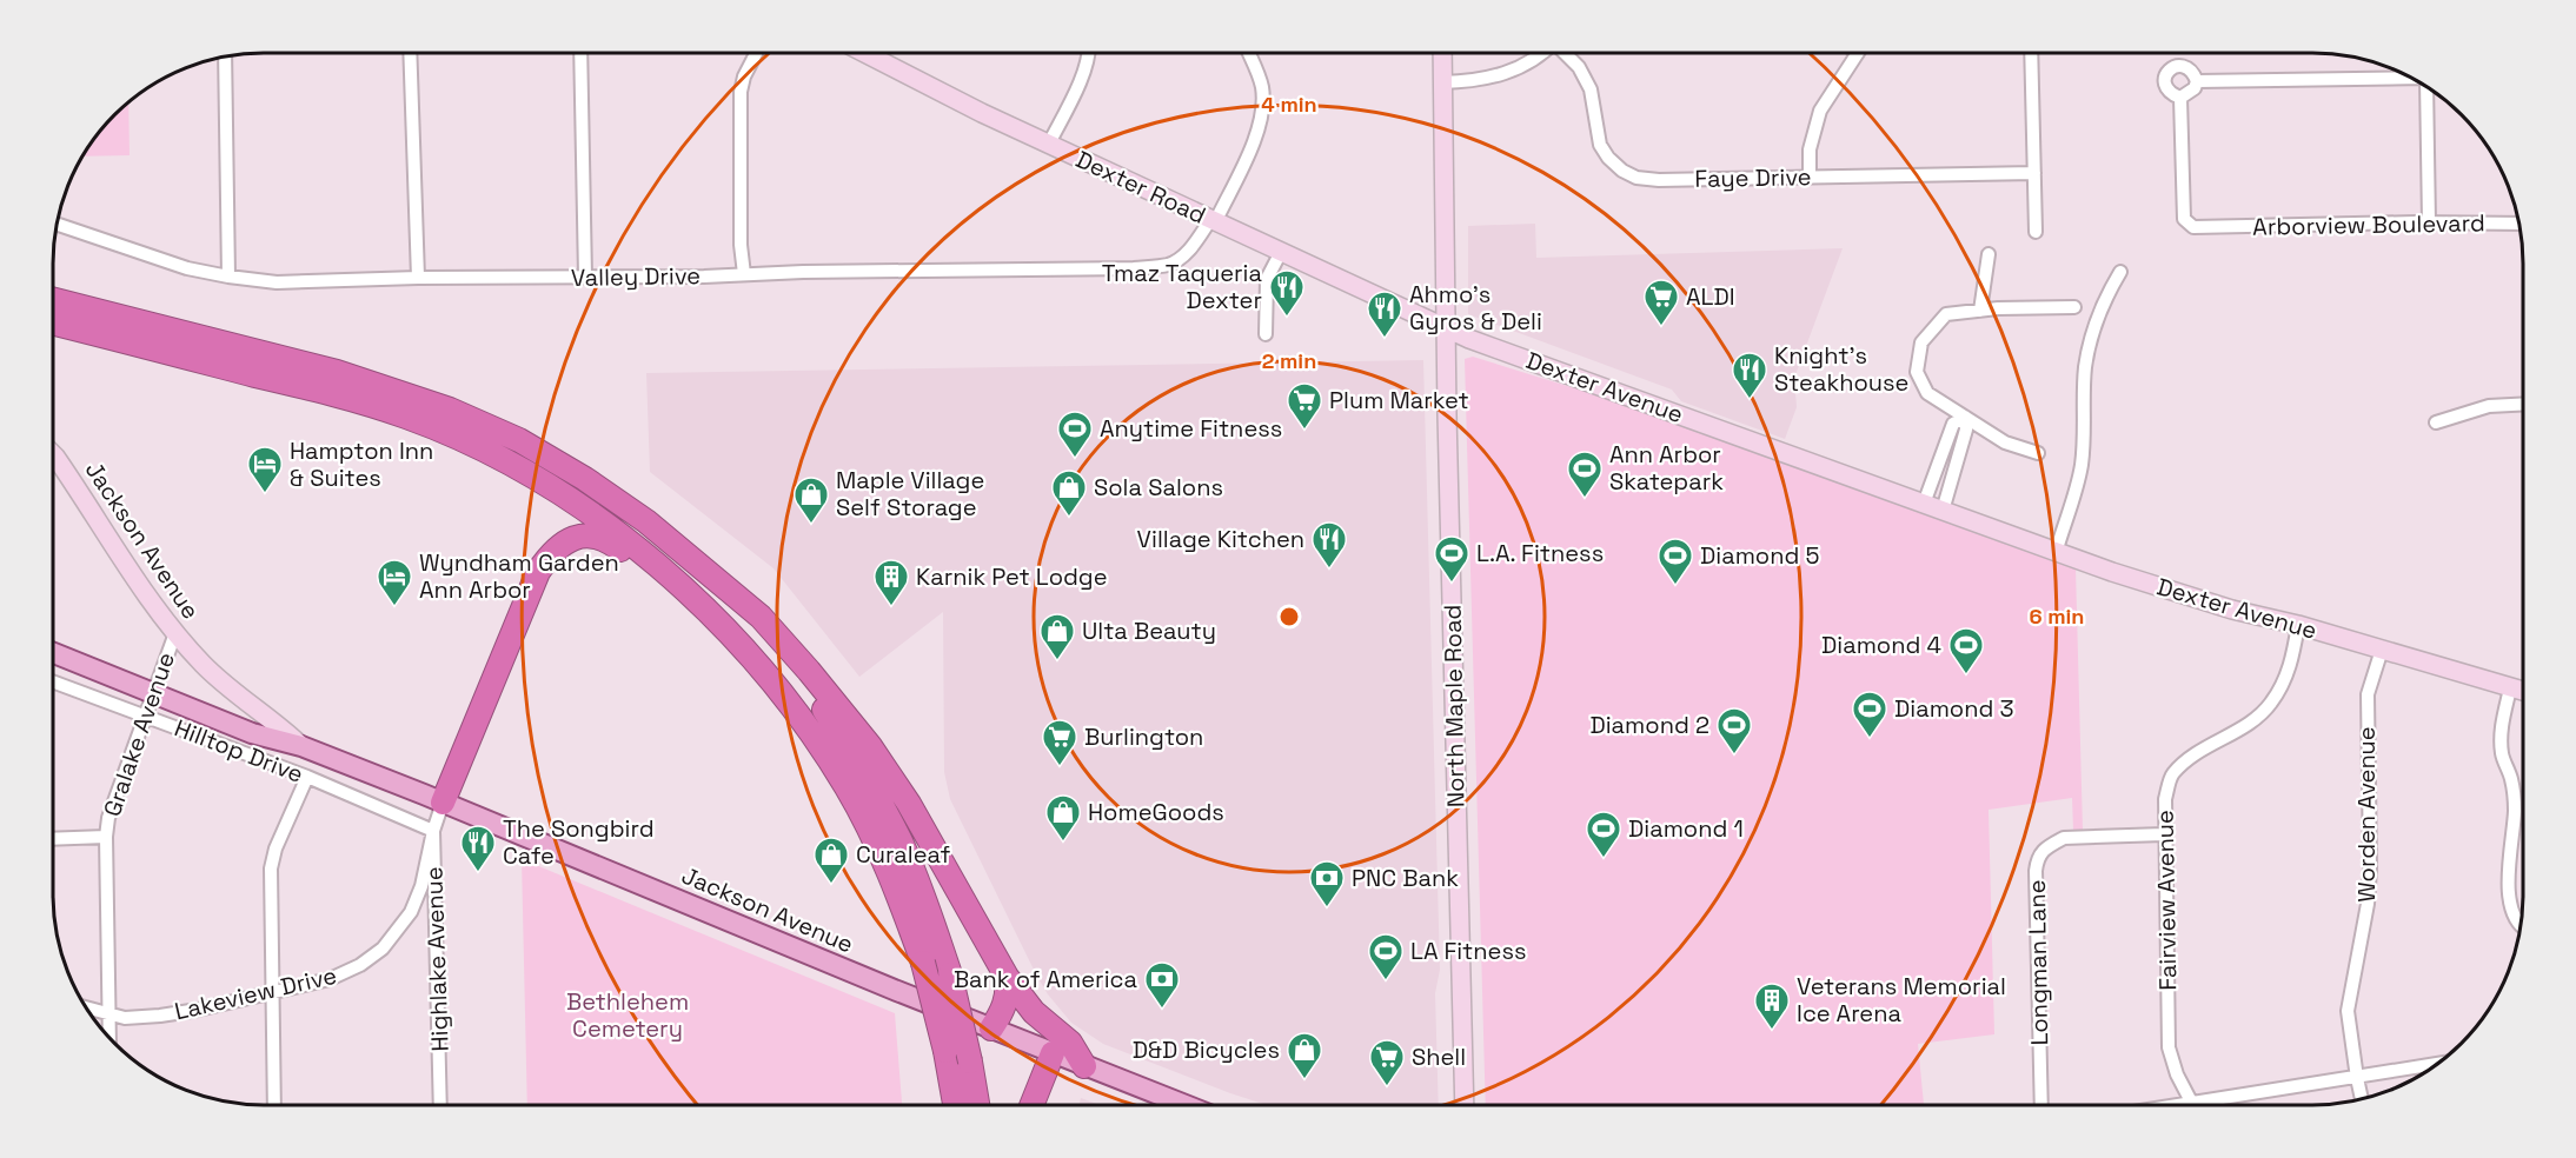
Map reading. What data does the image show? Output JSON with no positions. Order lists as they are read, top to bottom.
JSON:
{
  "streets": {
    "main road": [
      "Dexter Road",
      "Dexter Avenue",
      "Jackson Avenue",
      "North Maple Road"
    ],
    "street": [
      "Faye Drive",
      "Arborview Boulevard",
      "Valley Drive",
      "Gralake Avenue",
      "Hilltop Drive",
      "Worden Avenue",
      "Fairview Avenue",
      "Highlake Avenue",
      "Longman Lane",
      "Lakeview Drive"
    ]
  },
  "crossings": [
    ["Dexter Road", "Valley Drive"],
    ["Dexter Road", "Dexter Avenue"],
    ["Dexter Road", "North Maple Road"],
    ["Dexter Avenue", "North Maple Road"],
    ["Dexter Avenue", "Worden Avenue"],
    ["Dexter Avenue", "Fairview Avenue"],
    ["Jackson Avenue", "Gralake Avenue"],
    ["Jackson Avenue", "Highlake Avenue"],
    ["Gralake Avenue", "Hilltop Drive"],
    ["Gralake Avenue", "Lakeview Drive"],
    ["Hilltop Drive", "Highlake Avenue"],
    ["Hilltop Drive", "Lakeview Drive"],
    ["Fairview Avenue", "Longman Lane"],
    ["Highlake Avenue", "Lakeview Drive"]
  ],
  "parks": ["Bethlehem Cemetery"],
  "places": {
    "restaurant": [
      "Tmaz Taqueria Dexter",
      "Ahmo's Gyros & Deli",
      "Knight's Steakhouse",
      "Village Kitchen",
      "The Songbird Cafe"
    ],
    "supermarket": [
      "ALDI",
      "Plum Market",
      "Burlington",
      "Shell"
    ],
    "sports": [
      "Anytime Fitness",
      "Ann Arbor Skatepark",
      "L.A. Fitness",
      "Diamond 5",
      "Diamond 4",
      "Diamond 3",
      "Diamond 2",
      "Diamond 1",
      "LA Fitness"
    ],
    "hotel": ["Hampton Inn & Suites", "Wyndham Garden Ann Arbor"],
    "shop": [
      "Sola Salons",
      "Maple Village Self Storage",
      "Ulta Beauty",
      "HomeGoods",
      "Curaleaf",
      "D&D Bicycles"
    ],
    "building": ["Karnik Pet Lodge", "Veterans Memorial Ice Arena"],
    "bank": ["PNC Bank", "Bank of America"]
  },
  "rings": ["4 min", "2 min", "6 min"]
}
